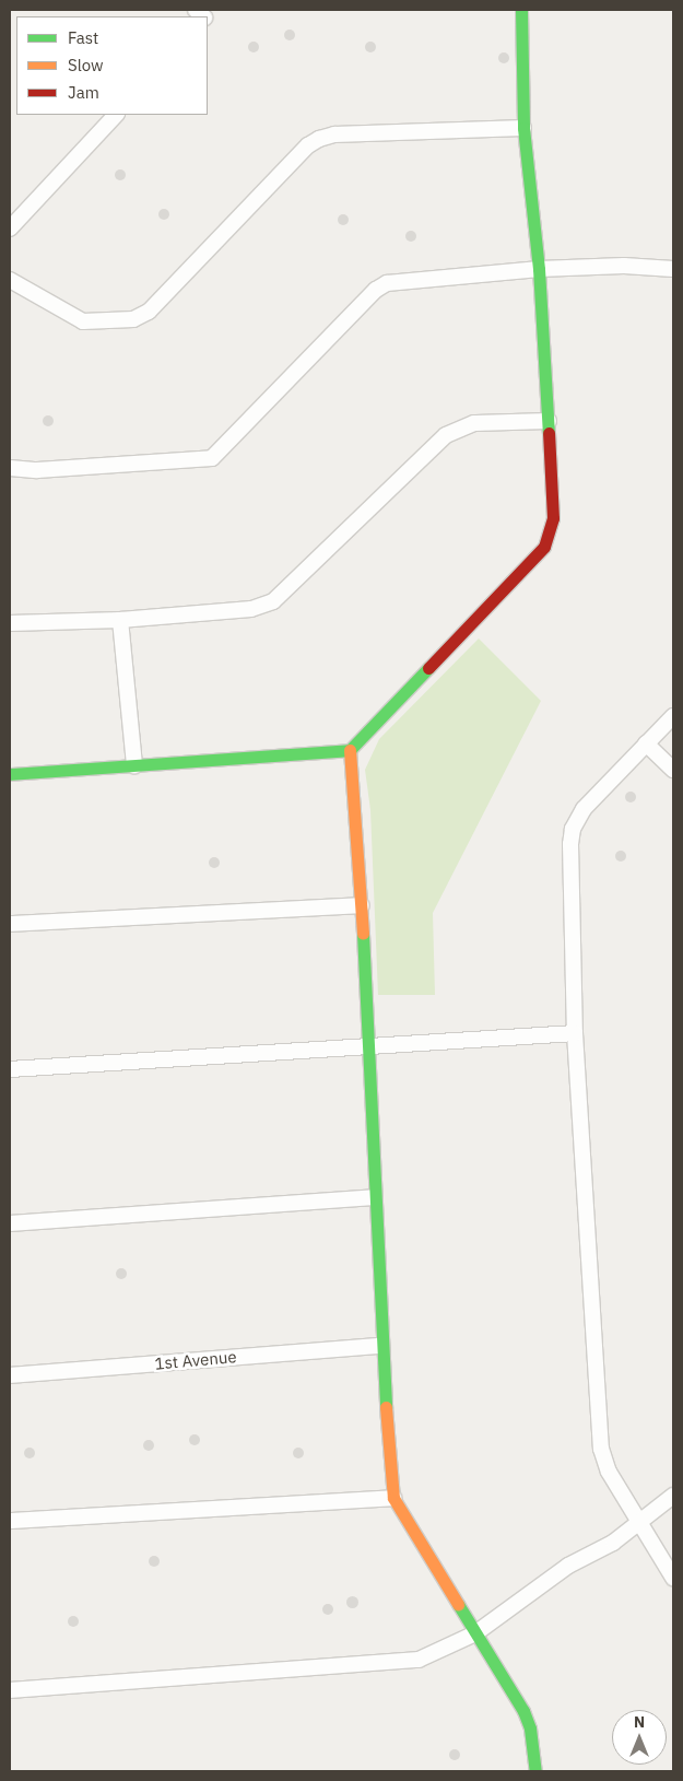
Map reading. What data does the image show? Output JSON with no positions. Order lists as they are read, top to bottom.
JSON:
{
  "streets": {
    "street": ["1st Avenue"]
  },
  "legend": ["Fast", "Slow", "Jam"],
  "north": "top"
}
